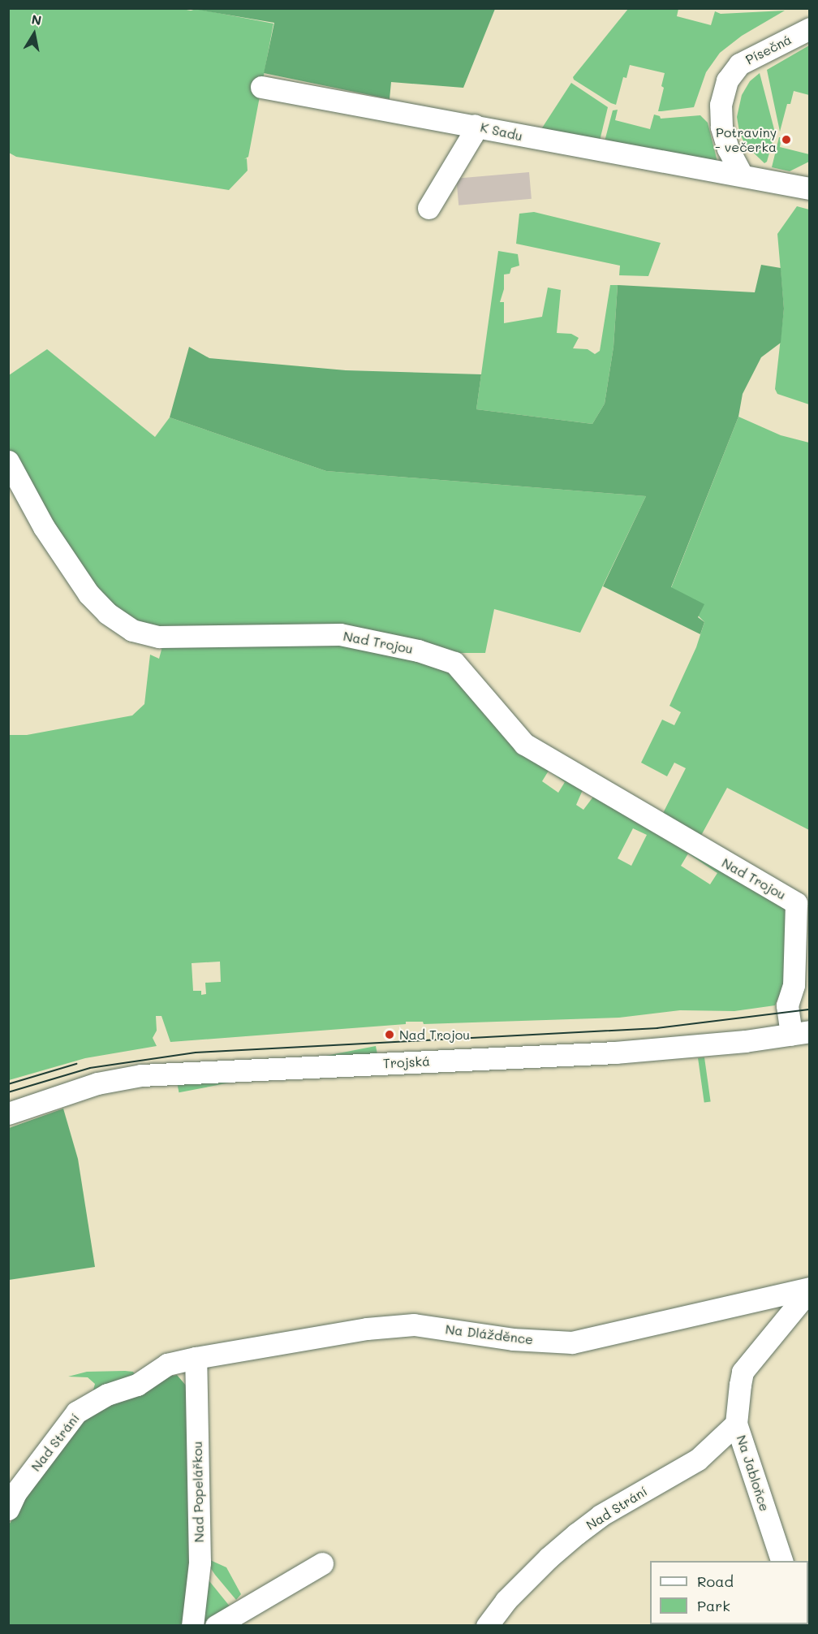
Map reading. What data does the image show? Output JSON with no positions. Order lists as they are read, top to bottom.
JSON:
{
  "streets": {
    "street": [
      "Písečná",
      "K Sadu",
      "Nad Trojou",
      "Trojská",
      "Na Dlážděnce",
      "Nad Strání",
      "Na Jabloňce",
      "Nad Popelářkou"
    ]
  },
  "crossings": [
    ["Písečná", "K Sadu"],
    ["Nad Trojou", "Trojská"],
    ["Na Dlážděnce", "Nad Strání"],
    ["Na Dlážděnce", "Na Jabloňce"],
    ["Na Dlážděnce", "Nad Popelářkou"],
    ["Nad Strání", "Na Jabloňce"]
  ],
  "places": ["Potraviny - večerka", "Nad Trojou"],
  "legend": ["Road", "Park"],
  "north": "top"
}
